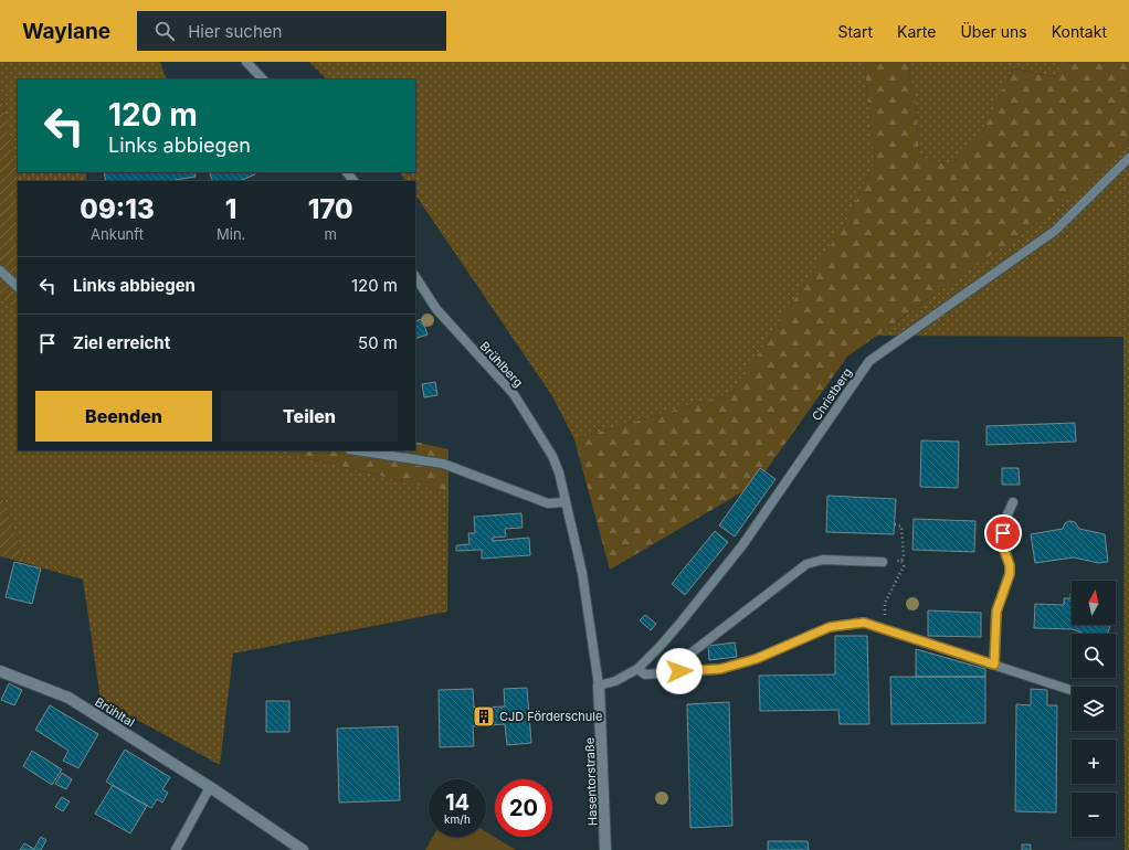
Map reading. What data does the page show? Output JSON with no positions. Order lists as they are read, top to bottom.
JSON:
{
  "streets": {
    "street": ["Brühltal", "Hasentorstraße"],
    "lane": ["Brühlberg", "Christberg"]
  },
  "crossings": [
    ["Brühlberg", "Christberg"],
    ["Brühlberg", "Hasentorstraße"],
    ["Christberg", "Hasentorstraße"]
  ],
  "places": {
    "building": ["CJD Förderschule"]
  },
  "north": "top",
  "page": {
    "header": "Waylane",
    "search": "Hier suchen",
    "nav": [
      "Start",
      "Karte",
      "Über uns",
      "Kontakt"
    ],
    "turn": ["120 m", "Links abbiegen"],
    "eta": [
      "09:13",
      "Ankunft",
      "1",
      "Min.",
      "170",
      "m"
    ],
    "list": [
      {
        "name": "Links abbiegen",
        "value": "120 m"
      },
      {
        "name": "Ziel erreicht",
        "value": "50 m"
      }
    ],
    "buttons": ["Beenden", "Teilen"],
    "map_buttons": ["+", "−"],
    "speed": "14 km/h",
    "limit": "20"
  }
}
